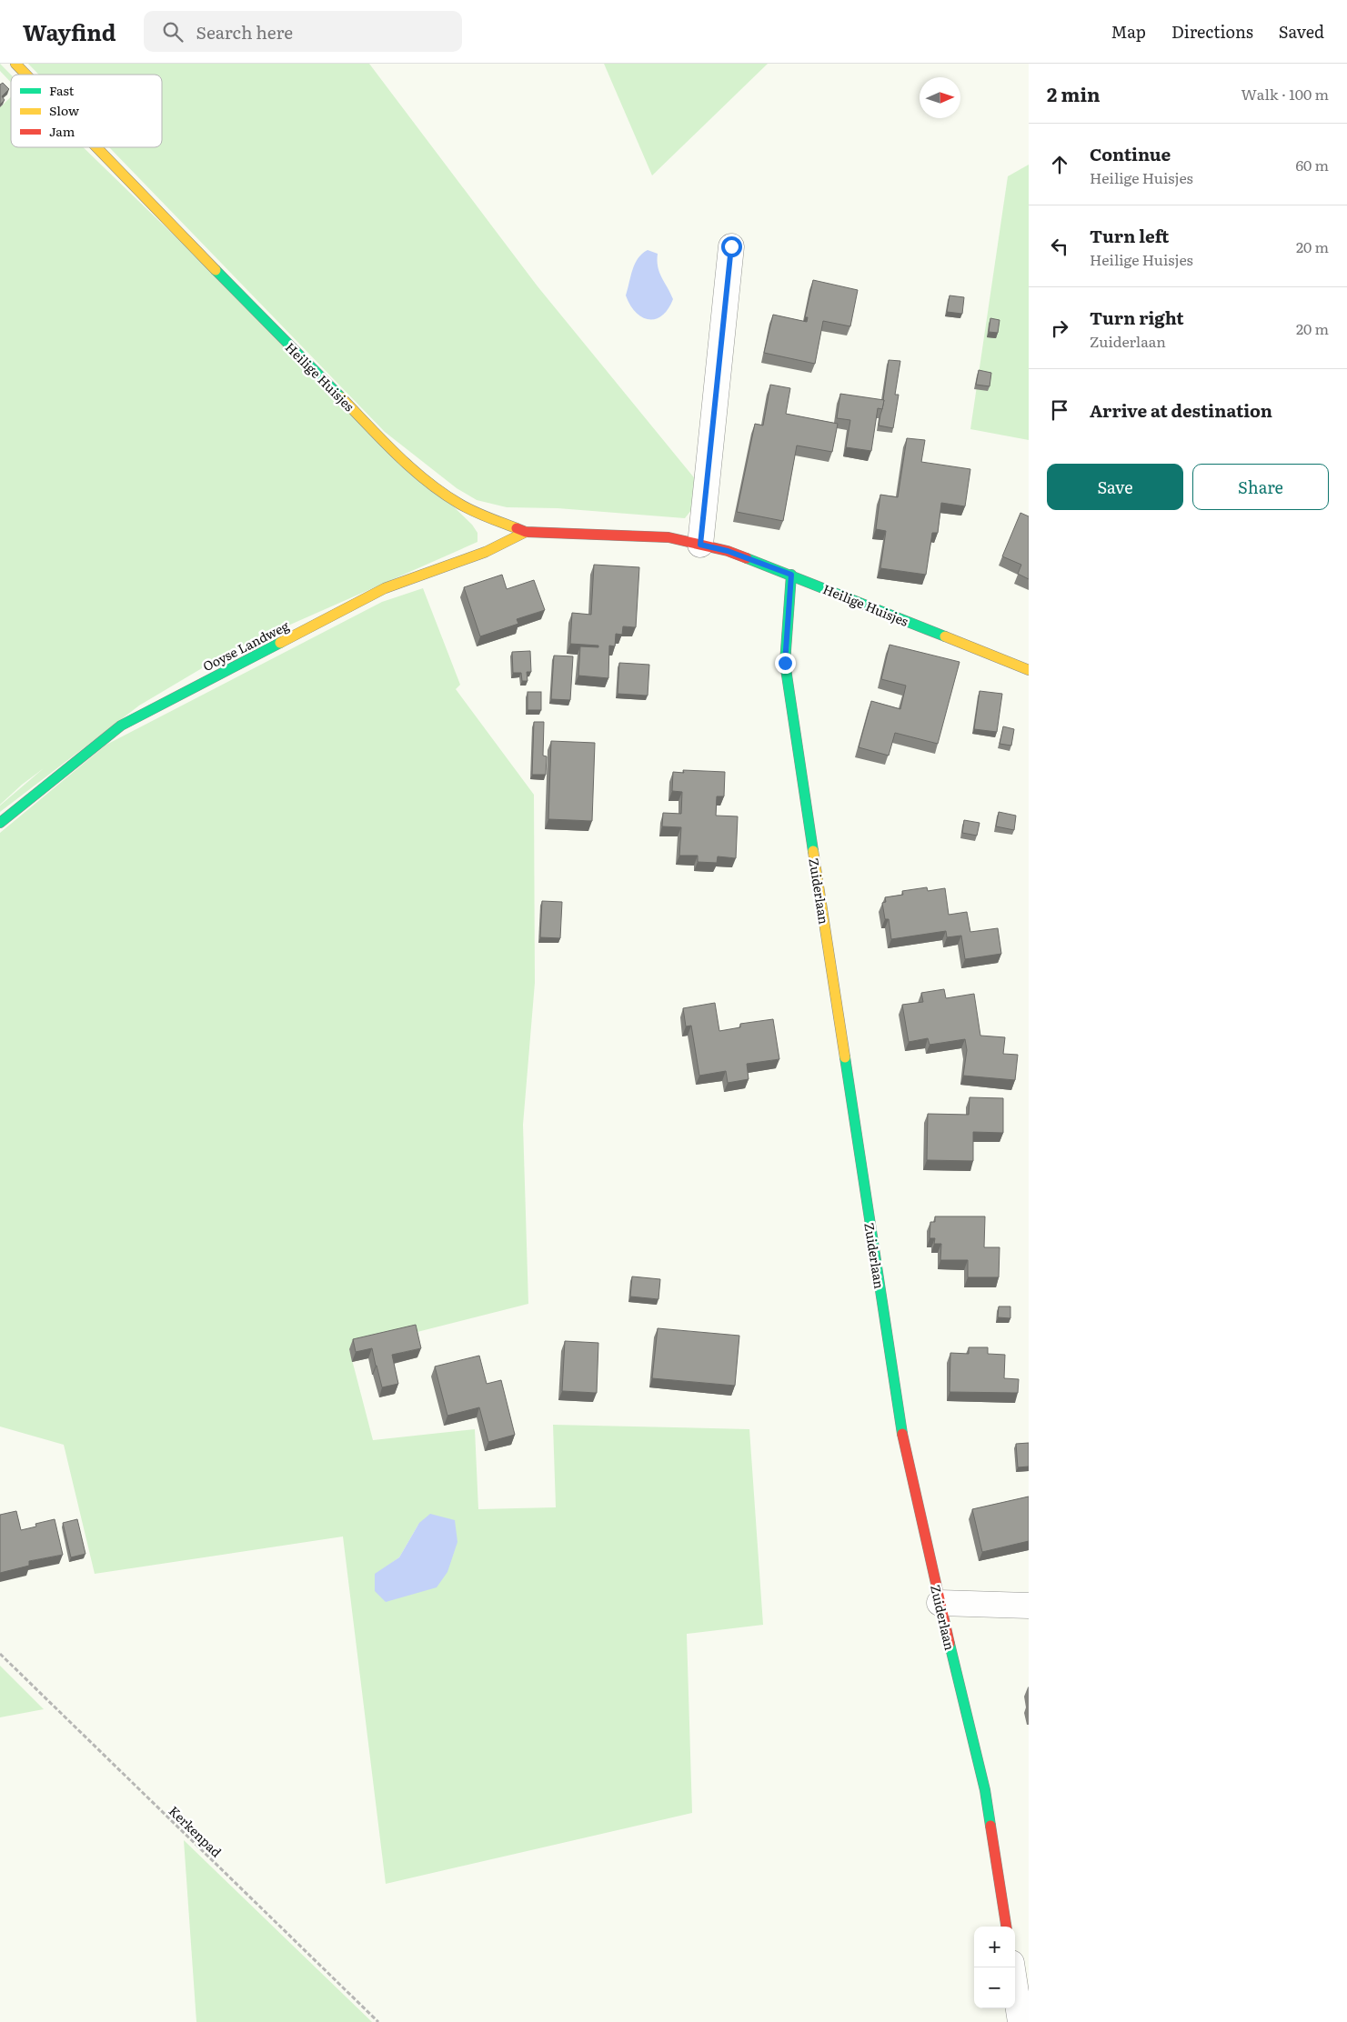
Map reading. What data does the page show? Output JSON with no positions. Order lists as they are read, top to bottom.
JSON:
{
  "streets": {
    "street": ["Heilige Huisjes", "Ooyse Landweg", "Zuiderlaan"],
    "path": ["Kerkenpad"]
  },
  "crossings": [
    ["Heilige Huisjes", "Ooyse Landweg"],
    ["Heilige Huisjes", "Zuiderlaan"]
  ],
  "legend": ["Fast", "Slow", "Jam"],
  "north": "right",
  "page": {
    "header": "Wayfind",
    "search": "Search here",
    "nav": ["Map", "Directions", "Saved"],
    "heading": ["2 min", "Walk · 100 m"],
    "list": [
      ["Continue", "Heilige Huisjes", "60 m"],
      ["Turn left", "Heilige Huisjes", "20 m"],
      ["Turn right", "Zuiderlaan", "20 m"],
      "Arrive at destination"
    ],
    "buttons": ["Save", "Share"],
    "map_buttons": ["+", "−"]
  }
}
